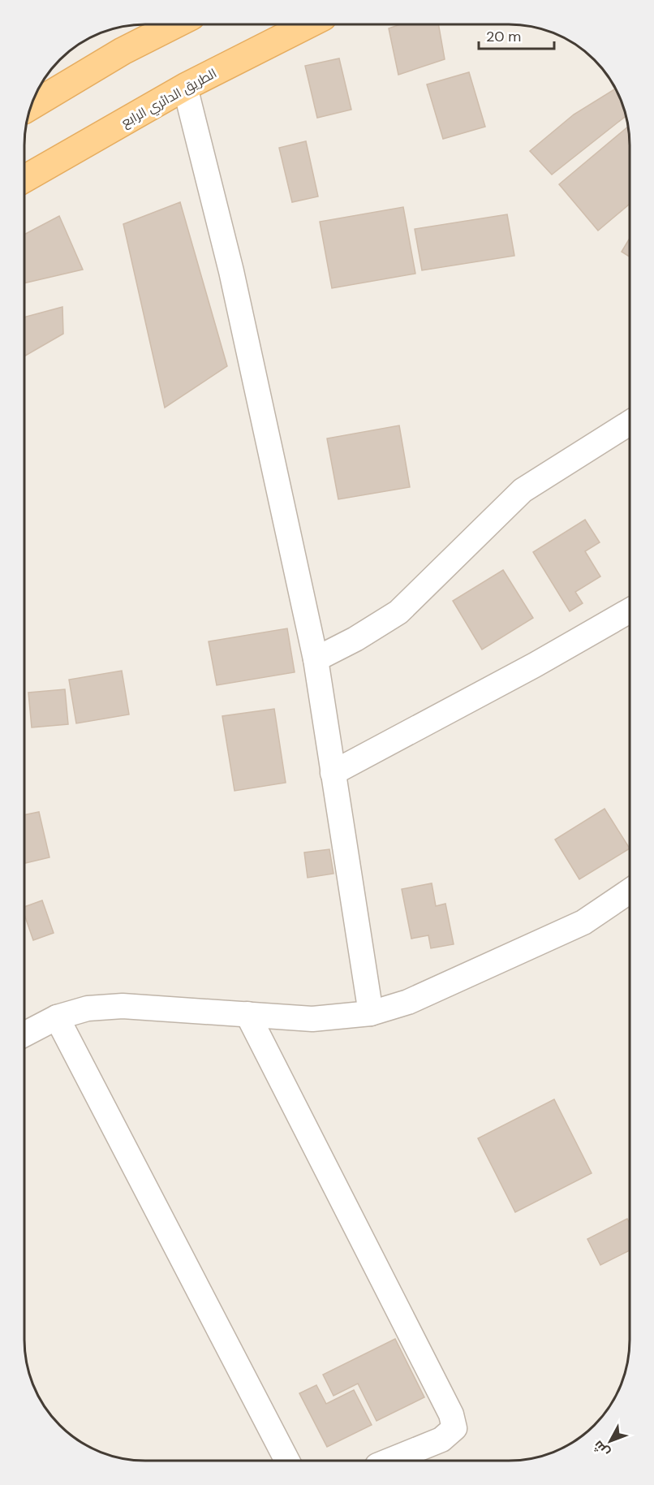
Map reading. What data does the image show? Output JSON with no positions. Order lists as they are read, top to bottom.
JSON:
{
  "streets": {
    "main road": ["الطريق الدائري الرابع"]
  },
  "scale_bar": "20 m",
  "north": "bottom left"
}
